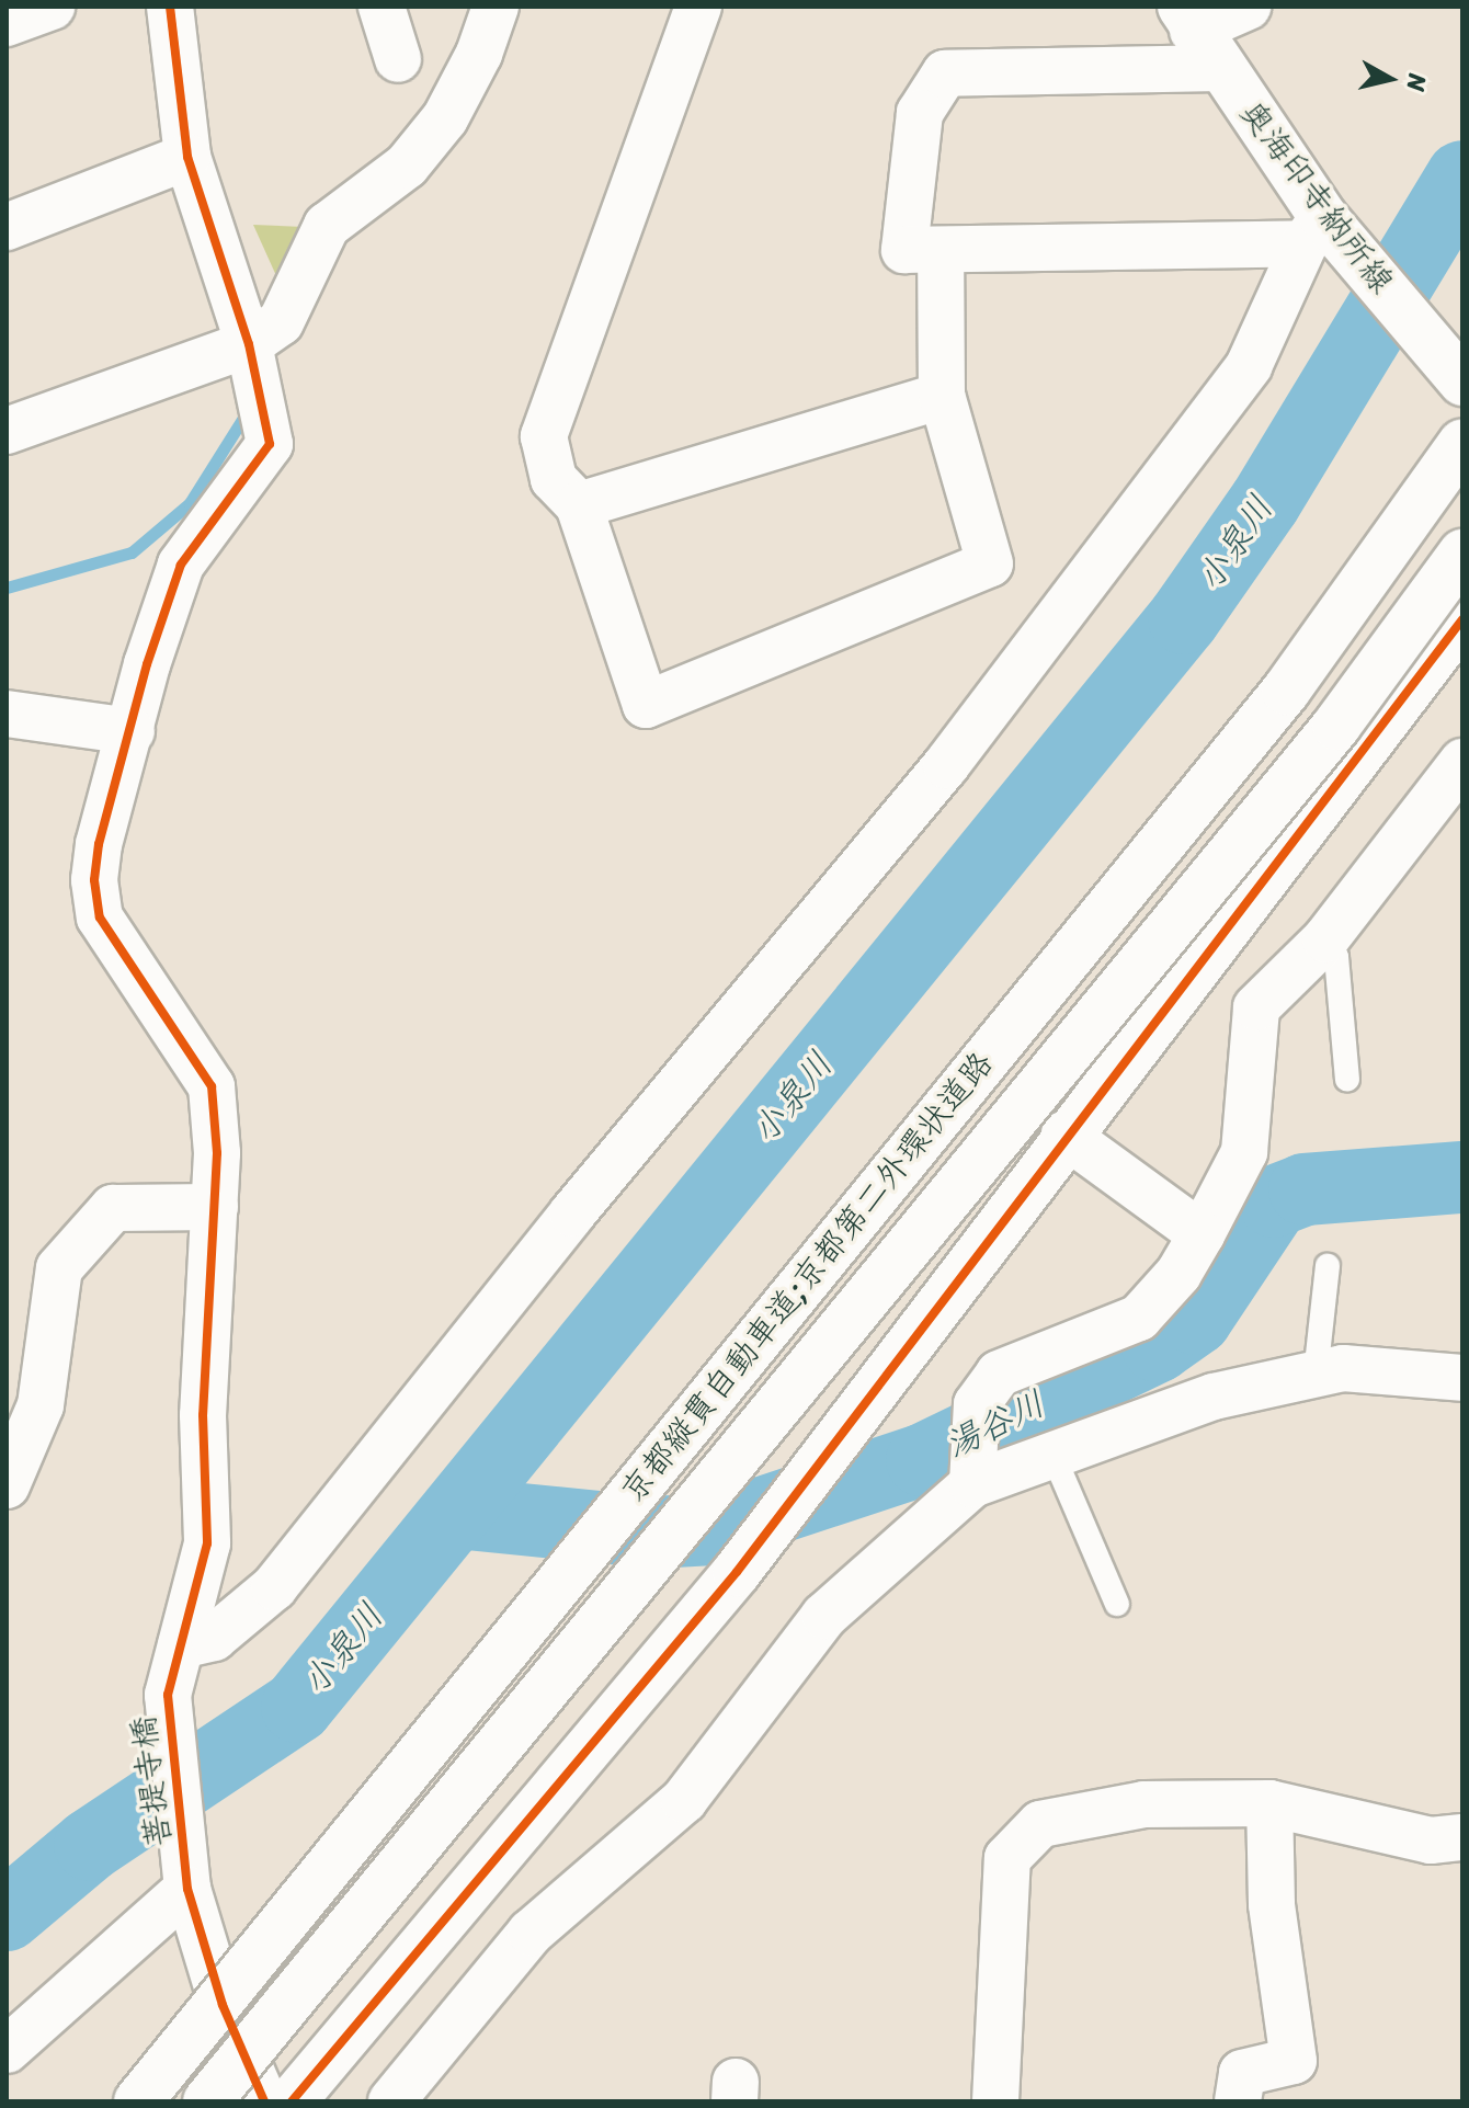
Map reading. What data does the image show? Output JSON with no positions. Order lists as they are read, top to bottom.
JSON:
{
  "streets": {
    "main road": ["奥海印寺納所線", "京都縦貫自動車道;京都第二外環状道路"],
    "street": ["菩提寺橋"]
  },
  "water": ["小泉川", "湯谷川"],
  "north": "right"
}
